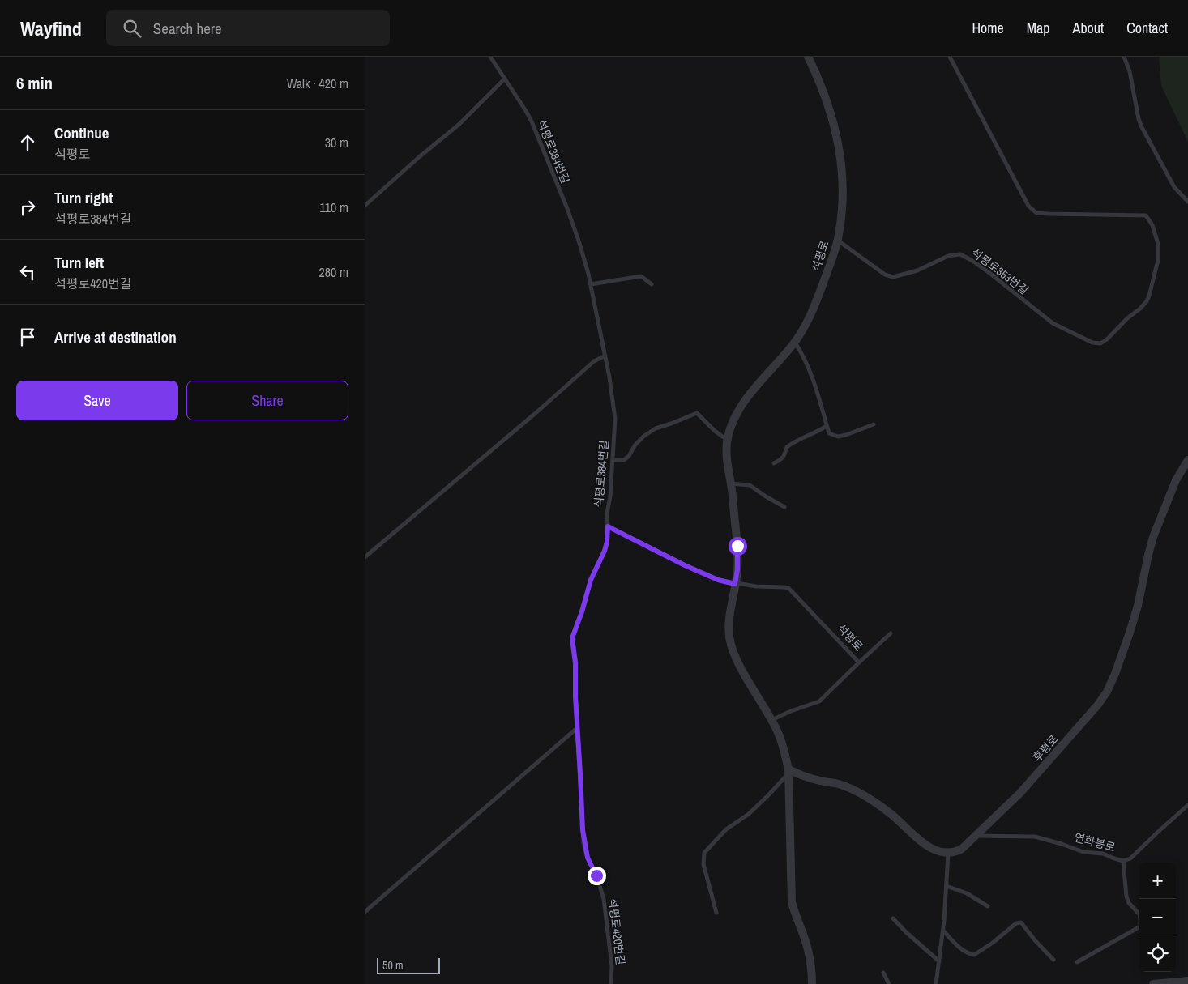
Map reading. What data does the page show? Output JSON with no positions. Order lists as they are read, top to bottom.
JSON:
{
  "streets": {
    "street": ["석평로", "후평로"],
    "lane": [
      "석평로384번길",
      "석평로353번길",
      "연화봉로",
      "석평로420번길"
    ]
  },
  "crossings": [
    ["석평로384번길", "석평로420번길"],
    ["석평로", "석평로353번길"],
    ["후평로", "연화봉로"]
  ],
  "scale_bar": "50 m",
  "page": {
    "header": "Wayfind",
    "search": "Search here",
    "nav": [
      "Home",
      "Map",
      "About",
      "Contact"
    ],
    "heading": ["6 min", "Walk · 420 m"],
    "list": [
      ["Continue", "석평로", "30 m"],
      ["Turn right", "석평로384번길", "110 m"],
      ["Turn left", "석평로420번길", "280 m"],
      "Arrive at destination"
    ],
    "buttons": ["Save", "Share"],
    "map_buttons": ["+", "−"],
    "scale": "50 m"
  }
}
